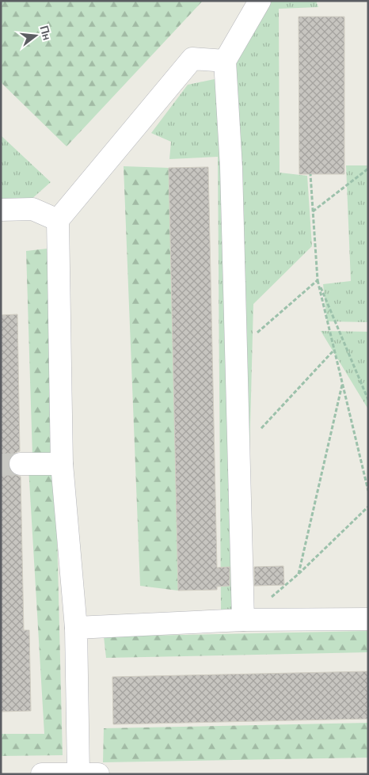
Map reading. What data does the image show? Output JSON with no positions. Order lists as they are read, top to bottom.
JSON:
{
  "north": "right"
}
